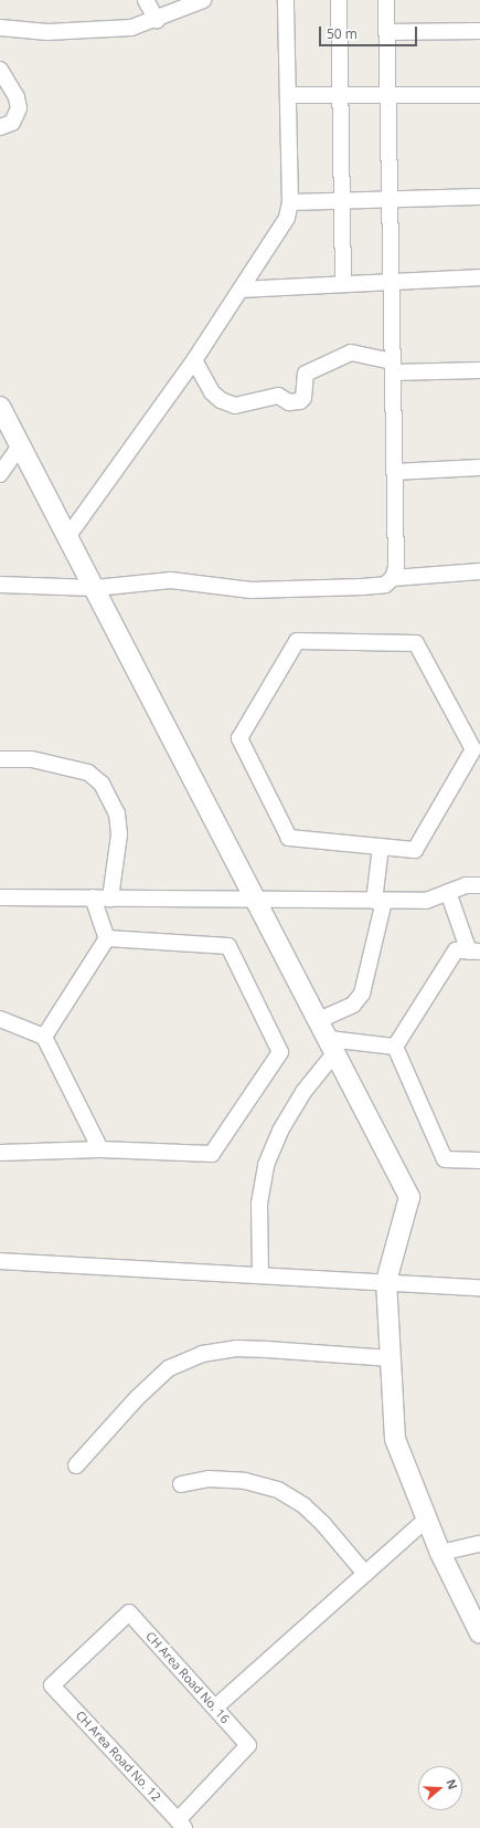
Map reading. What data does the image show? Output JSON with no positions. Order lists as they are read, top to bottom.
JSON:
{
  "streets": {
    "street": ["CH Area Road No. 16", "CH Area Road No. 12"]
  },
  "crossings": [
    ["CH Area Road No. 16", "CH Area Road No. 12"]
  ],
  "scale_bar": "50 m",
  "north": "right"
}
